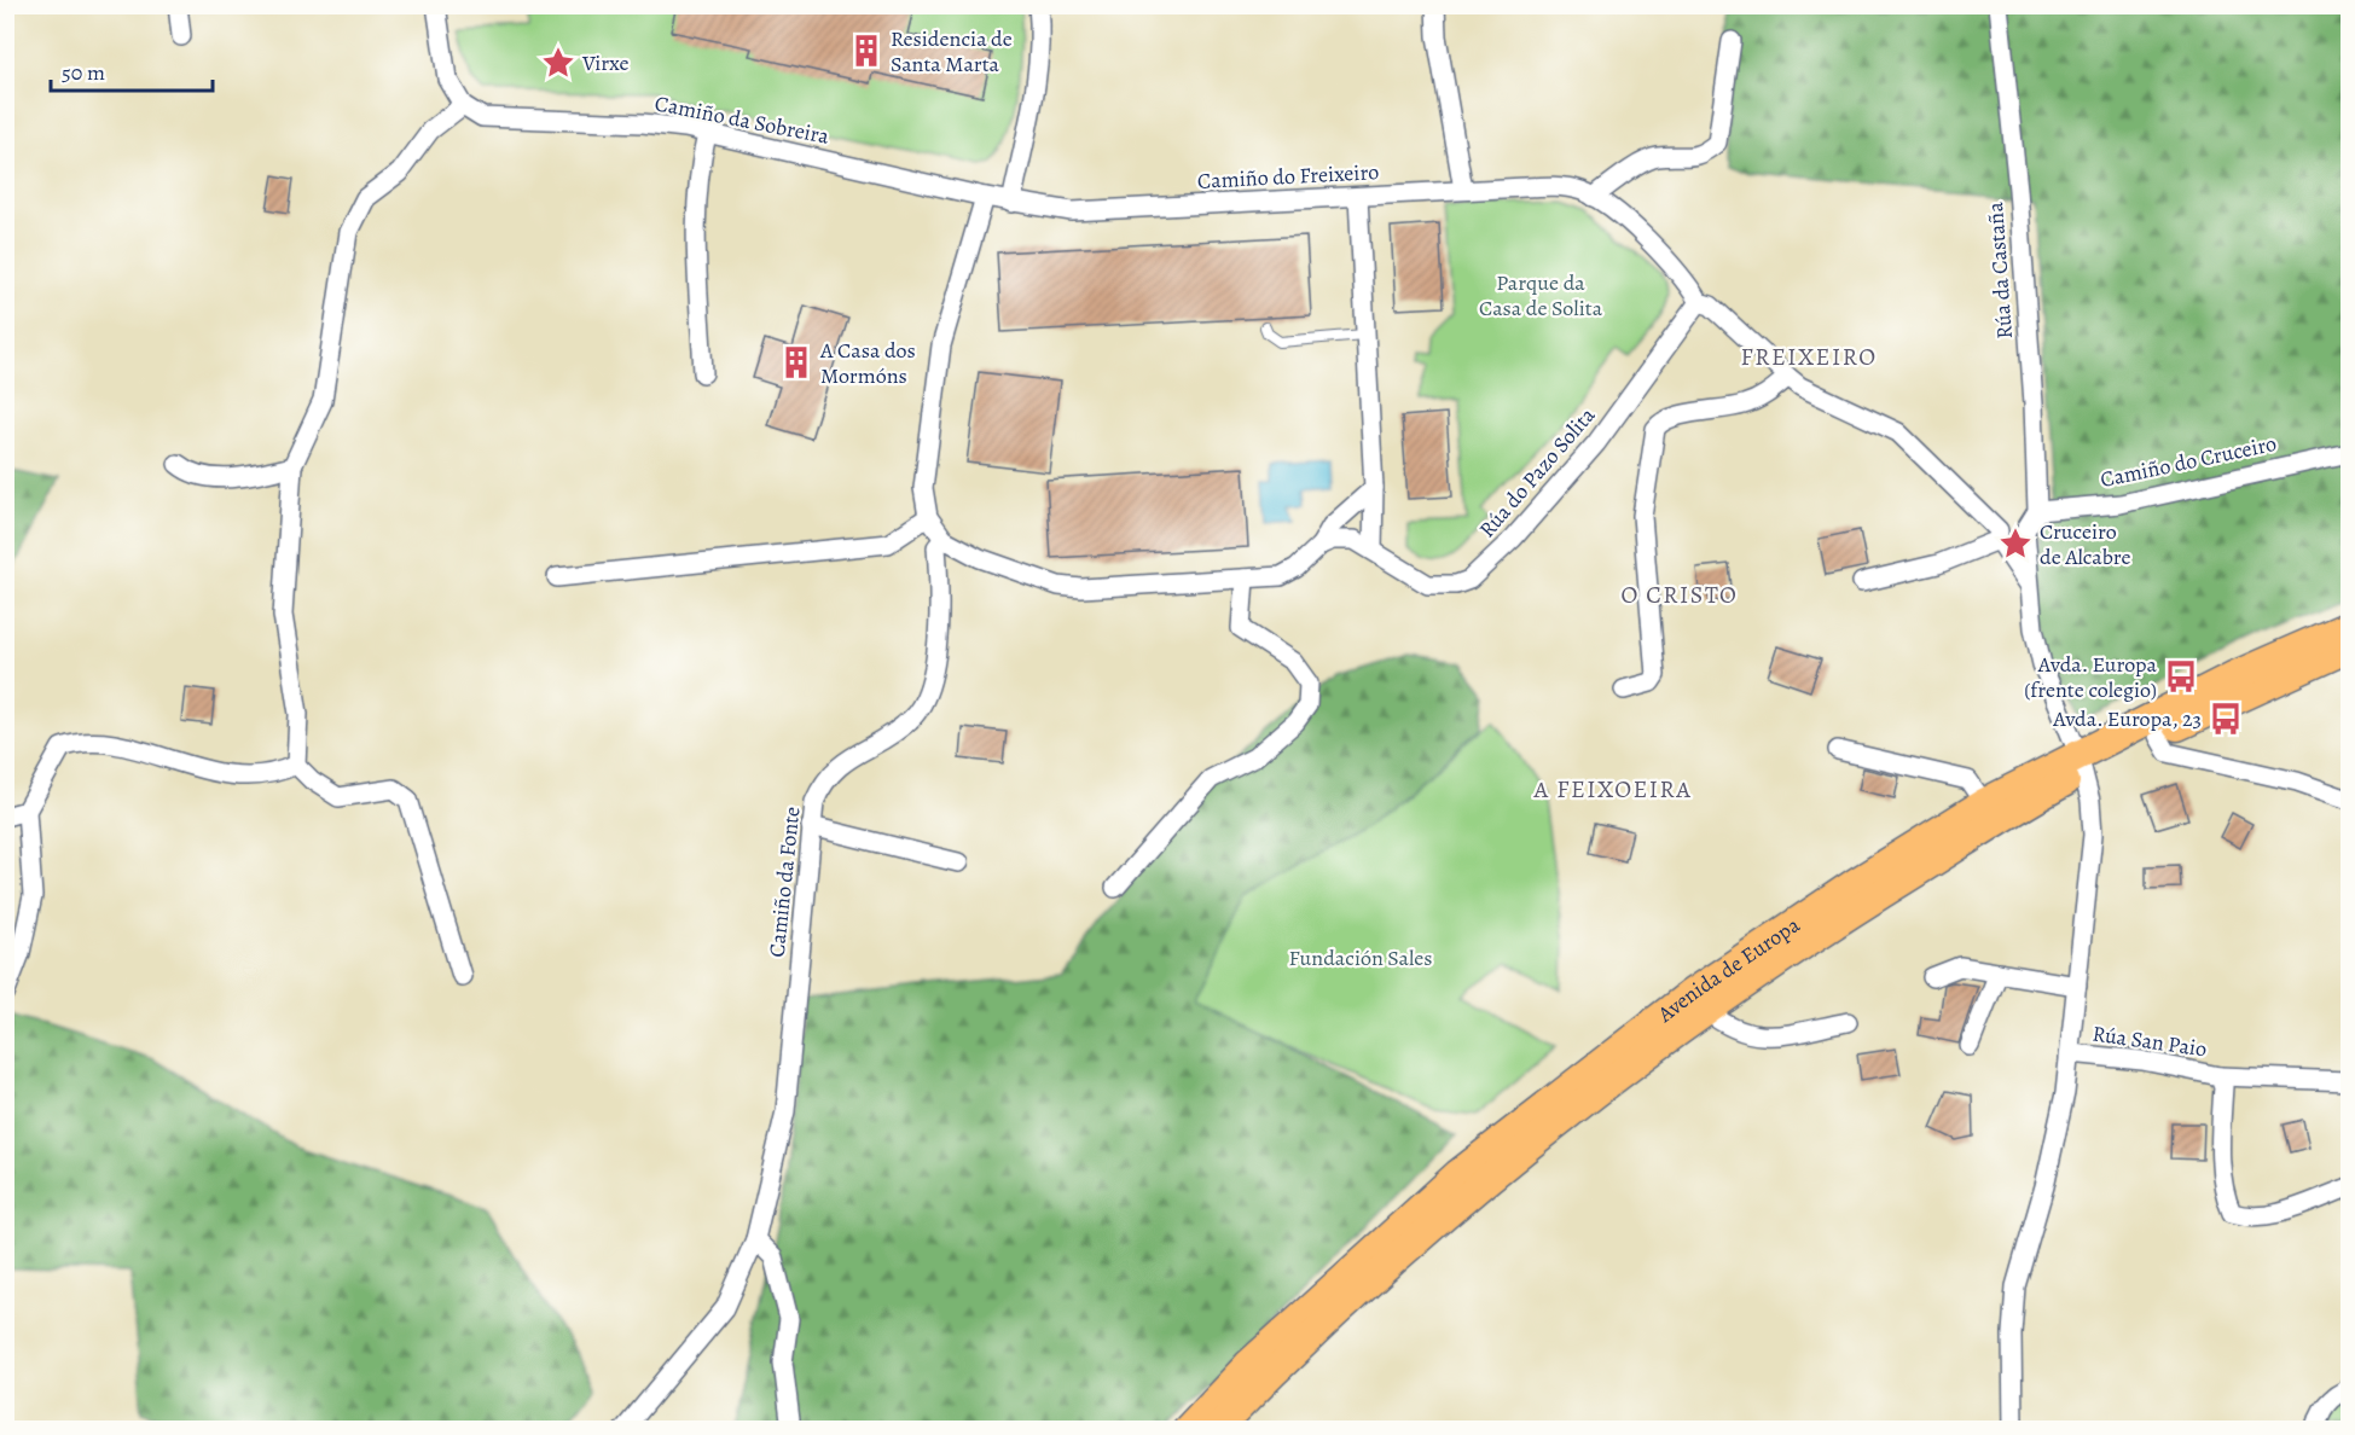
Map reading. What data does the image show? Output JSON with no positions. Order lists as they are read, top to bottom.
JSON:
{
  "streets": {
    "main road": ["Avenida de Europa"],
    "street": [
      "Camiño da Sobreira",
      "Camiño do Freixeiro",
      "Rúa da Castaña",
      "Camiño do Cruceiro",
      "Rúa do Pazo Solita",
      "Camiño da Fonte",
      "Rúa San Paio"
    ]
  },
  "crossings": [
    ["Camiño da Sobreira", "Camiño do Freixeiro"],
    ["Camiño do Freixeiro", "Rúa do Pazo Solita"],
    ["Rúa da Castaña", "Camiño do Cruceiro"],
    ["Avenida de Europa", "Rúa San Paio"]
  ],
  "districts": ["FREIXEIRO", "O CRISTO", "A FEIXOEIRA"],
  "parks": ["Parque da Casa de Solita", "Fundación Sales"],
  "places": {
    "building": ["Residencia de Santa Marta", "A Casa dos Mormóns"],
    "place": ["Virxe", "Cruceiro de Alcabre"],
    "bus stop": ["Avda. Europa (frente colegio)", "Avda. Europa, 23"]
  },
  "scale_bar": "50 m"
}
